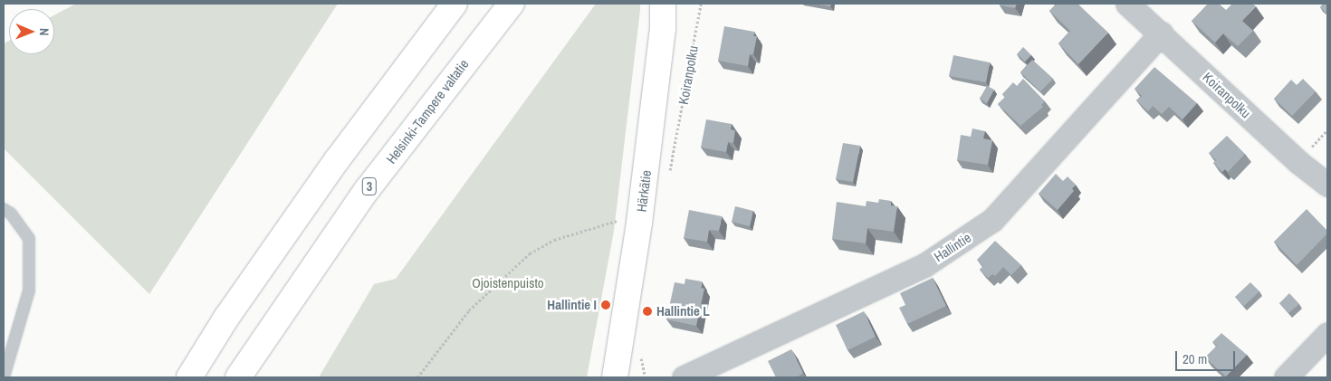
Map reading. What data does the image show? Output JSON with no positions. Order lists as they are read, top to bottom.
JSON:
{
  "streets": {
    "main road": ["Helsinki-Tampere valtatie", "3", "Härkätie"],
    "street": ["Koiranpolku", "Hallintie"]
  },
  "crossings": [
    ["Koiranpolku", "Hallintie"]
  ],
  "parks": ["Ojoistenpuisto"],
  "places": ["Hallintie I", "Hallintie L"],
  "scale_bar": "20 m",
  "north": "right"
}
